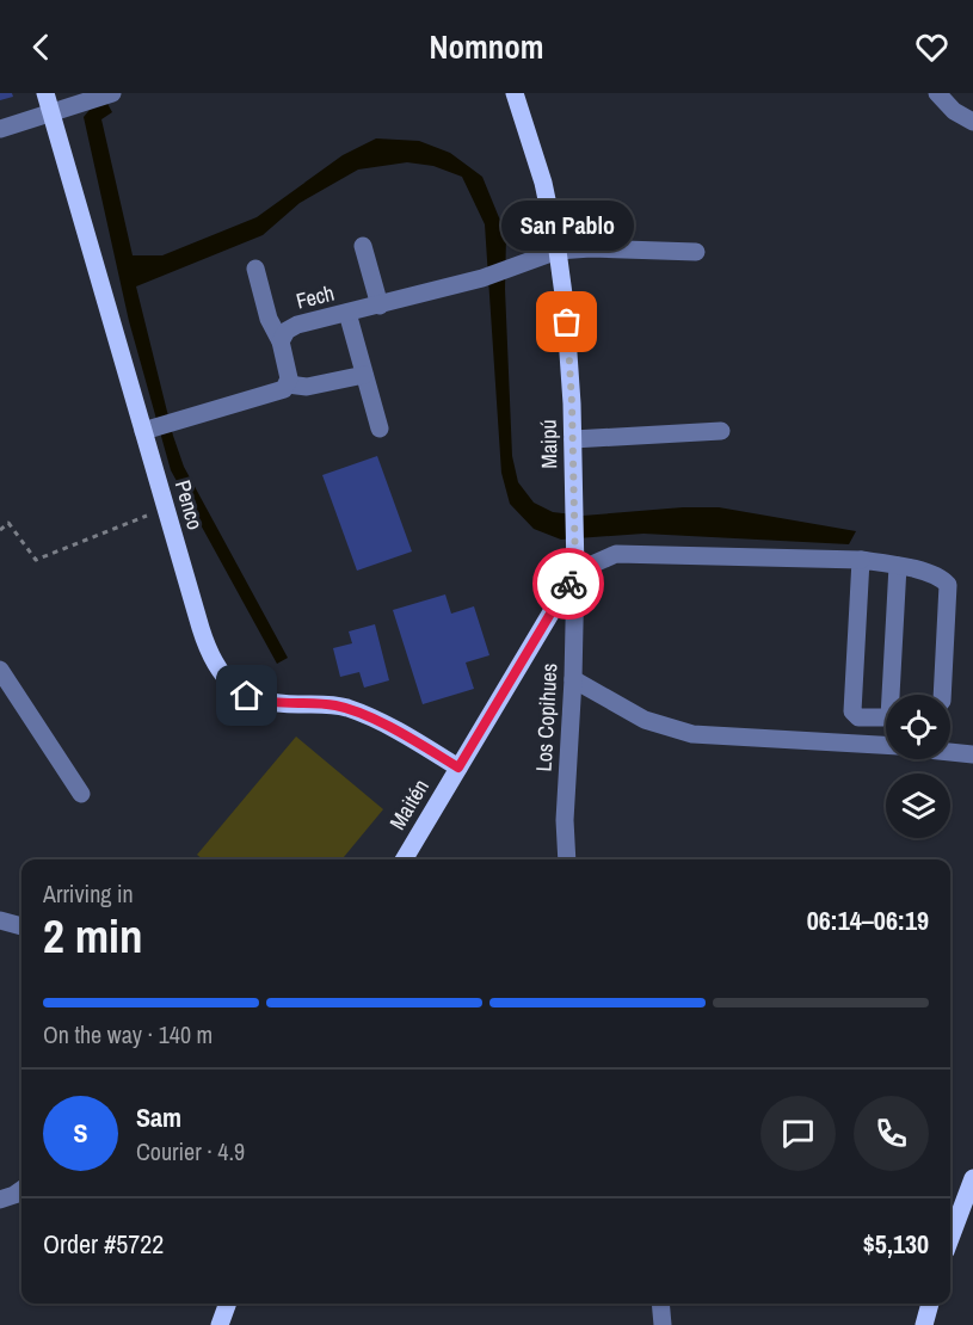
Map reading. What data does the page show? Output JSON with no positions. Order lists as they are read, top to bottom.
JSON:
{
  "streets": {
    "main road": ["Maipú", "Penco", "Maitén"],
    "street": ["Fech", "Los Copihues"]
  },
  "crossings": [
    ["Fech", "Maipú"],
    ["Maipú", "Los Copihues"],
    ["Penco", "Maitén"]
  ],
  "places": ["San Pablo"],
  "page": {
    "header": "Nomnom",
    "bubble": "San Pablo",
    "heading": ["2 min", "Arriving in", "06:14–06:19"],
    "panel": [
      "Sam",
      "Courier · 4.9",
      "Order #5722",
      "$5,130"
    ],
    "bar": "On the way · 140 m",
    "round": "S"
  }
}
